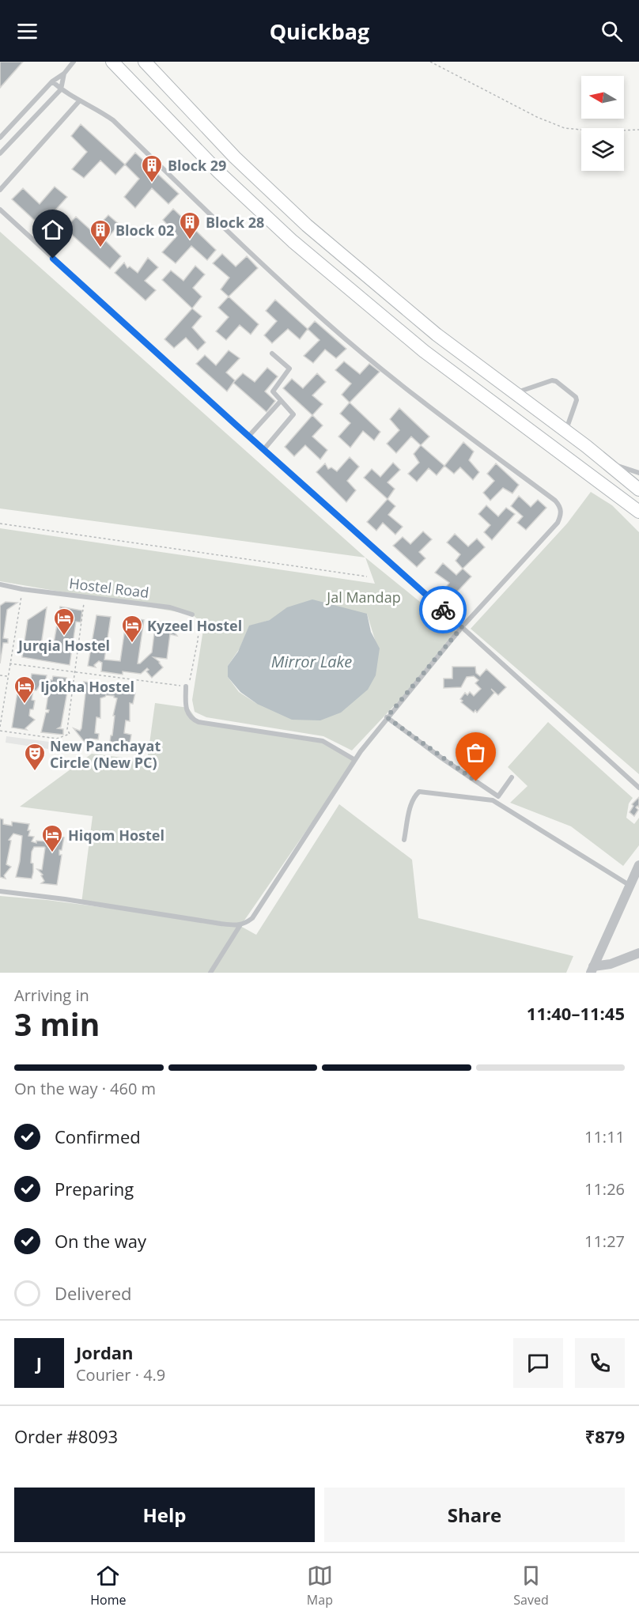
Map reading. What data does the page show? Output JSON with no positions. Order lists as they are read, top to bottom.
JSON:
{
  "streets": {
    "lane": ["Hostel Road"]
  },
  "water": ["Mirror Lake"],
  "parks": ["Jal Mandap"],
  "places": {
    "building": ["Block 29", "Block 28", "Block 02"],
    "hotel": [
      "Jurqia Hostel",
      "Kyzeel Hostel",
      "Ijokha Hostel",
      "Hiqom Hostel"
    ],
    "theatre": ["New Panchayat Circle (New PC)"]
  },
  "north": "left",
  "page": {
    "header": "Quickbag",
    "heading": ["3 min", "Arriving in", "11:40–11:45"],
    "panel": [
      "Jordan",
      "Courier · 4.9",
      "Order #8093",
      "₹879"
    ],
    "bar": "On the way · 460 m",
    "list": [
      ["Confirmed", "11:11"],
      ["Preparing", "11:26"],
      ["On the way", "11:27"],
      "Delivered"
    ],
    "round": "J",
    "buttons": ["Help", "Share"],
    "tabs": ["Home", "Map", "Saved"]
  }
}
